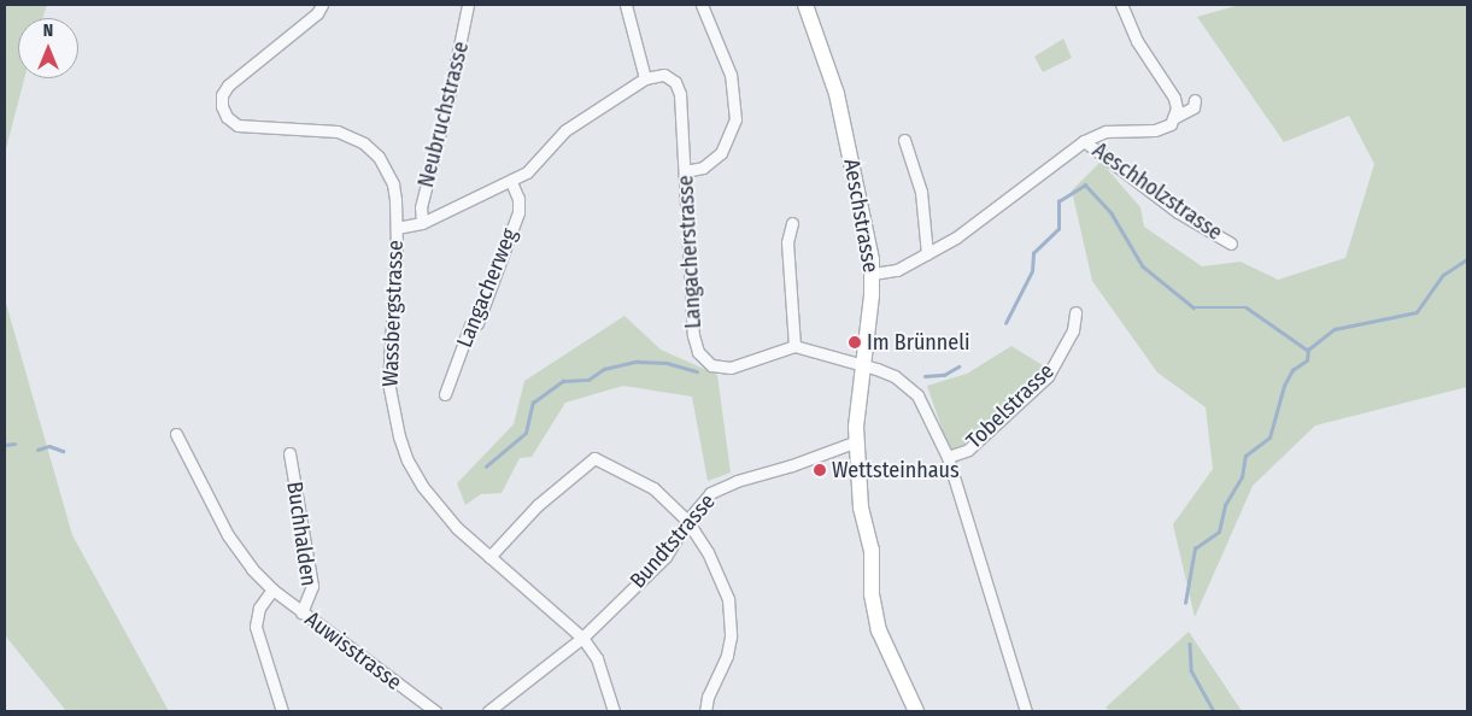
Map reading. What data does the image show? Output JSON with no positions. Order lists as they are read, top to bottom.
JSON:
{
  "streets": {
    "main road": ["Aeschstrasse"],
    "street": [
      "Neubruchstrasse",
      "Aeschholzstrasse",
      "Langacherstrasse",
      "Langacherweg",
      "Wassbergstrasse",
      "Tobelstrasse",
      "Buchhalden",
      "Bundtstrasse",
      "Auwisstrasse"
    ]
  },
  "crossings": [
    ["Aeschstrasse", "Bundtstrasse"],
    ["Wassbergstrasse", "Bundtstrasse"],
    ["Buchhalden", "Auwisstrasse"]
  ],
  "places": ["Im Brünneli", "Wettsteinhaus"],
  "north": "top"
}
